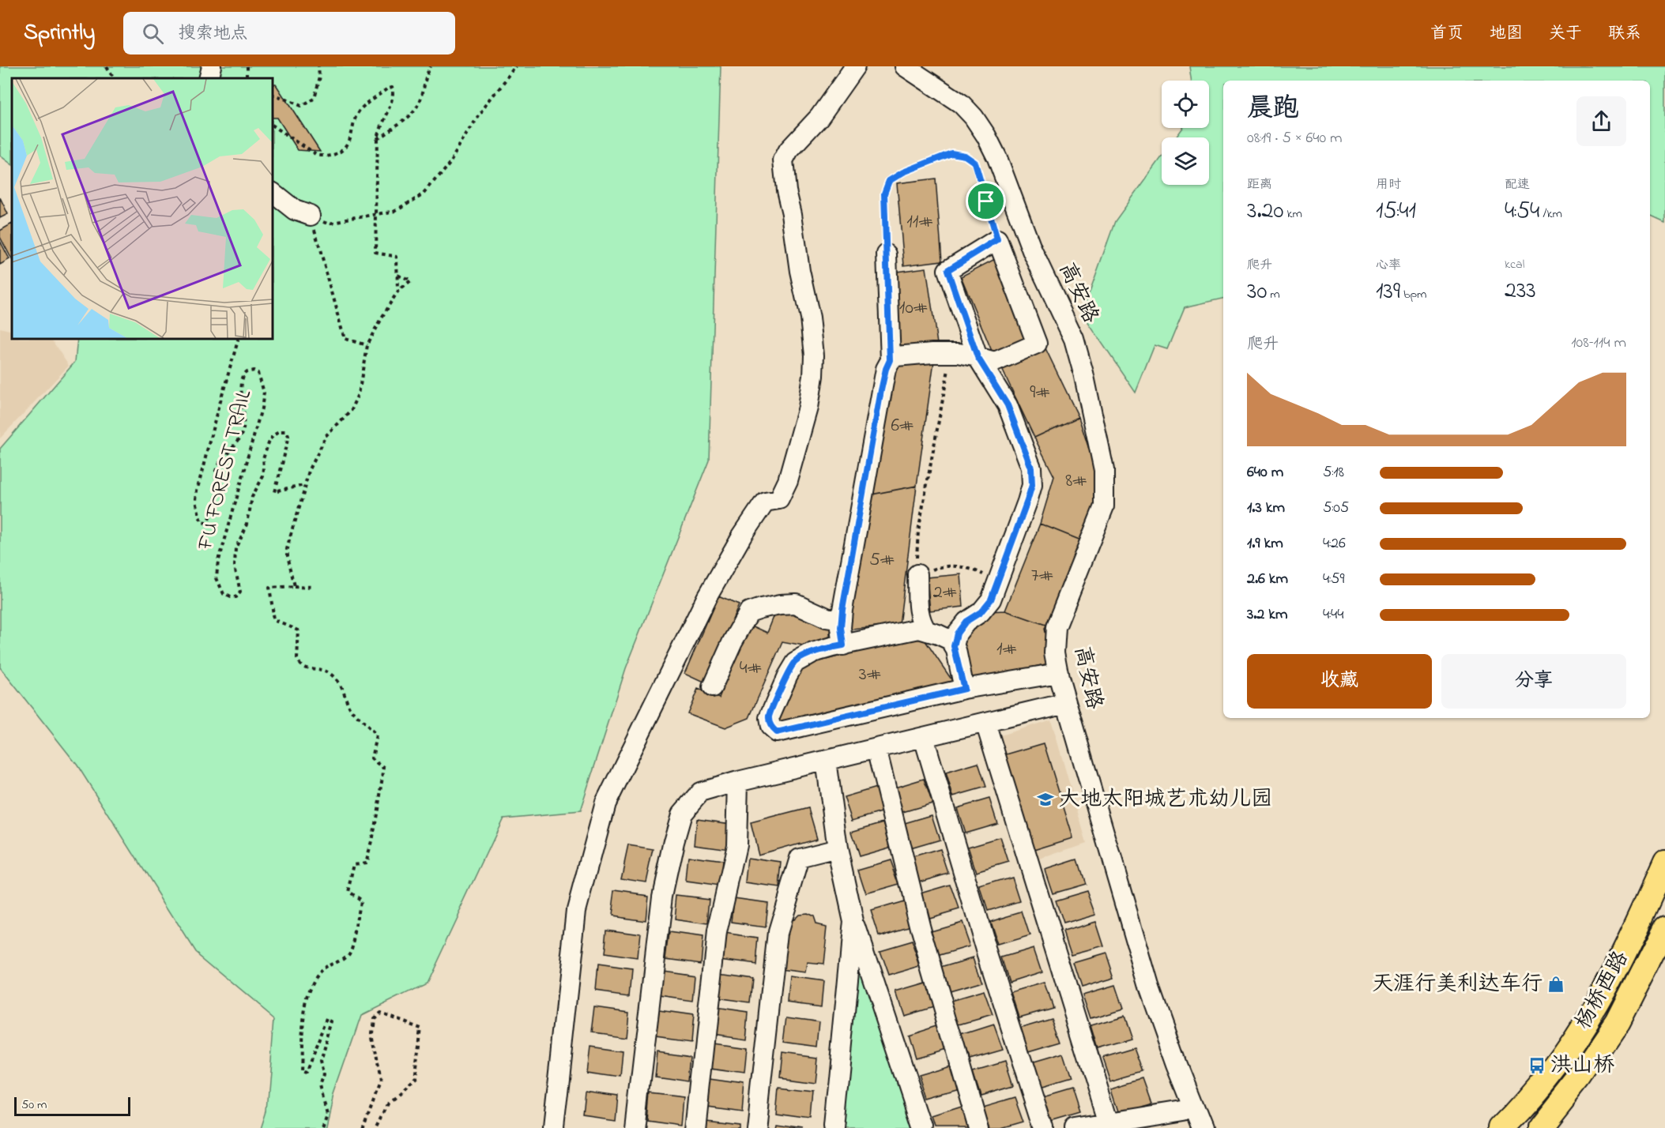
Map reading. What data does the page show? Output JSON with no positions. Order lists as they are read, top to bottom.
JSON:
{
  "streets": {
    "main road": ["杨桥西路"],
    "street": ["高安路"],
    "path": ["FU FOREST TRAIL"]
  },
  "places": {
    "school or university": ["大地太阳城艺术幼儿园"],
    "shop": ["天涯行美利达车行"],
    "bus stop": ["洪山桥"]
  },
  "house_numbers": [
    "11#",
    "10#",
    "9#",
    "6#",
    "8#",
    "5#",
    "7#",
    "2#",
    "1#",
    "4#",
    "3#"
  ],
  "scale_bar": "50 m",
  "page": {
    "header": "Sprintly",
    "search": "搜索地点",
    "nav": [
      "首页",
      "地图",
      "关于",
      "联系"
    ],
    "heading": ["晨跑", "08:19 · 5 × 640 m"],
    "stats": [
      ["距离", "3.20 km"],
      ["用时", "15:41"],
      ["配速", "4:54 /km"],
      ["爬升", "30 m"],
      ["心率", "139 bpm"],
      ["kcal", "233"]
    ],
    "chart": ["爬升", "108–114 m"],
    "list": [
      {
        "name": "640 m",
        "note": "5:18"
      },
      {
        "name": "1.3 km",
        "note": "5:05"
      },
      {
        "name": "1.9 km",
        "note": "4:26"
      },
      {
        "name": "2.6 km",
        "note": "4:59"
      },
      {
        "name": "3.2 km",
        "note": "4:44"
      }
    ],
    "buttons": ["收藏", "分享"],
    "scale": "50 m"
  }
}
